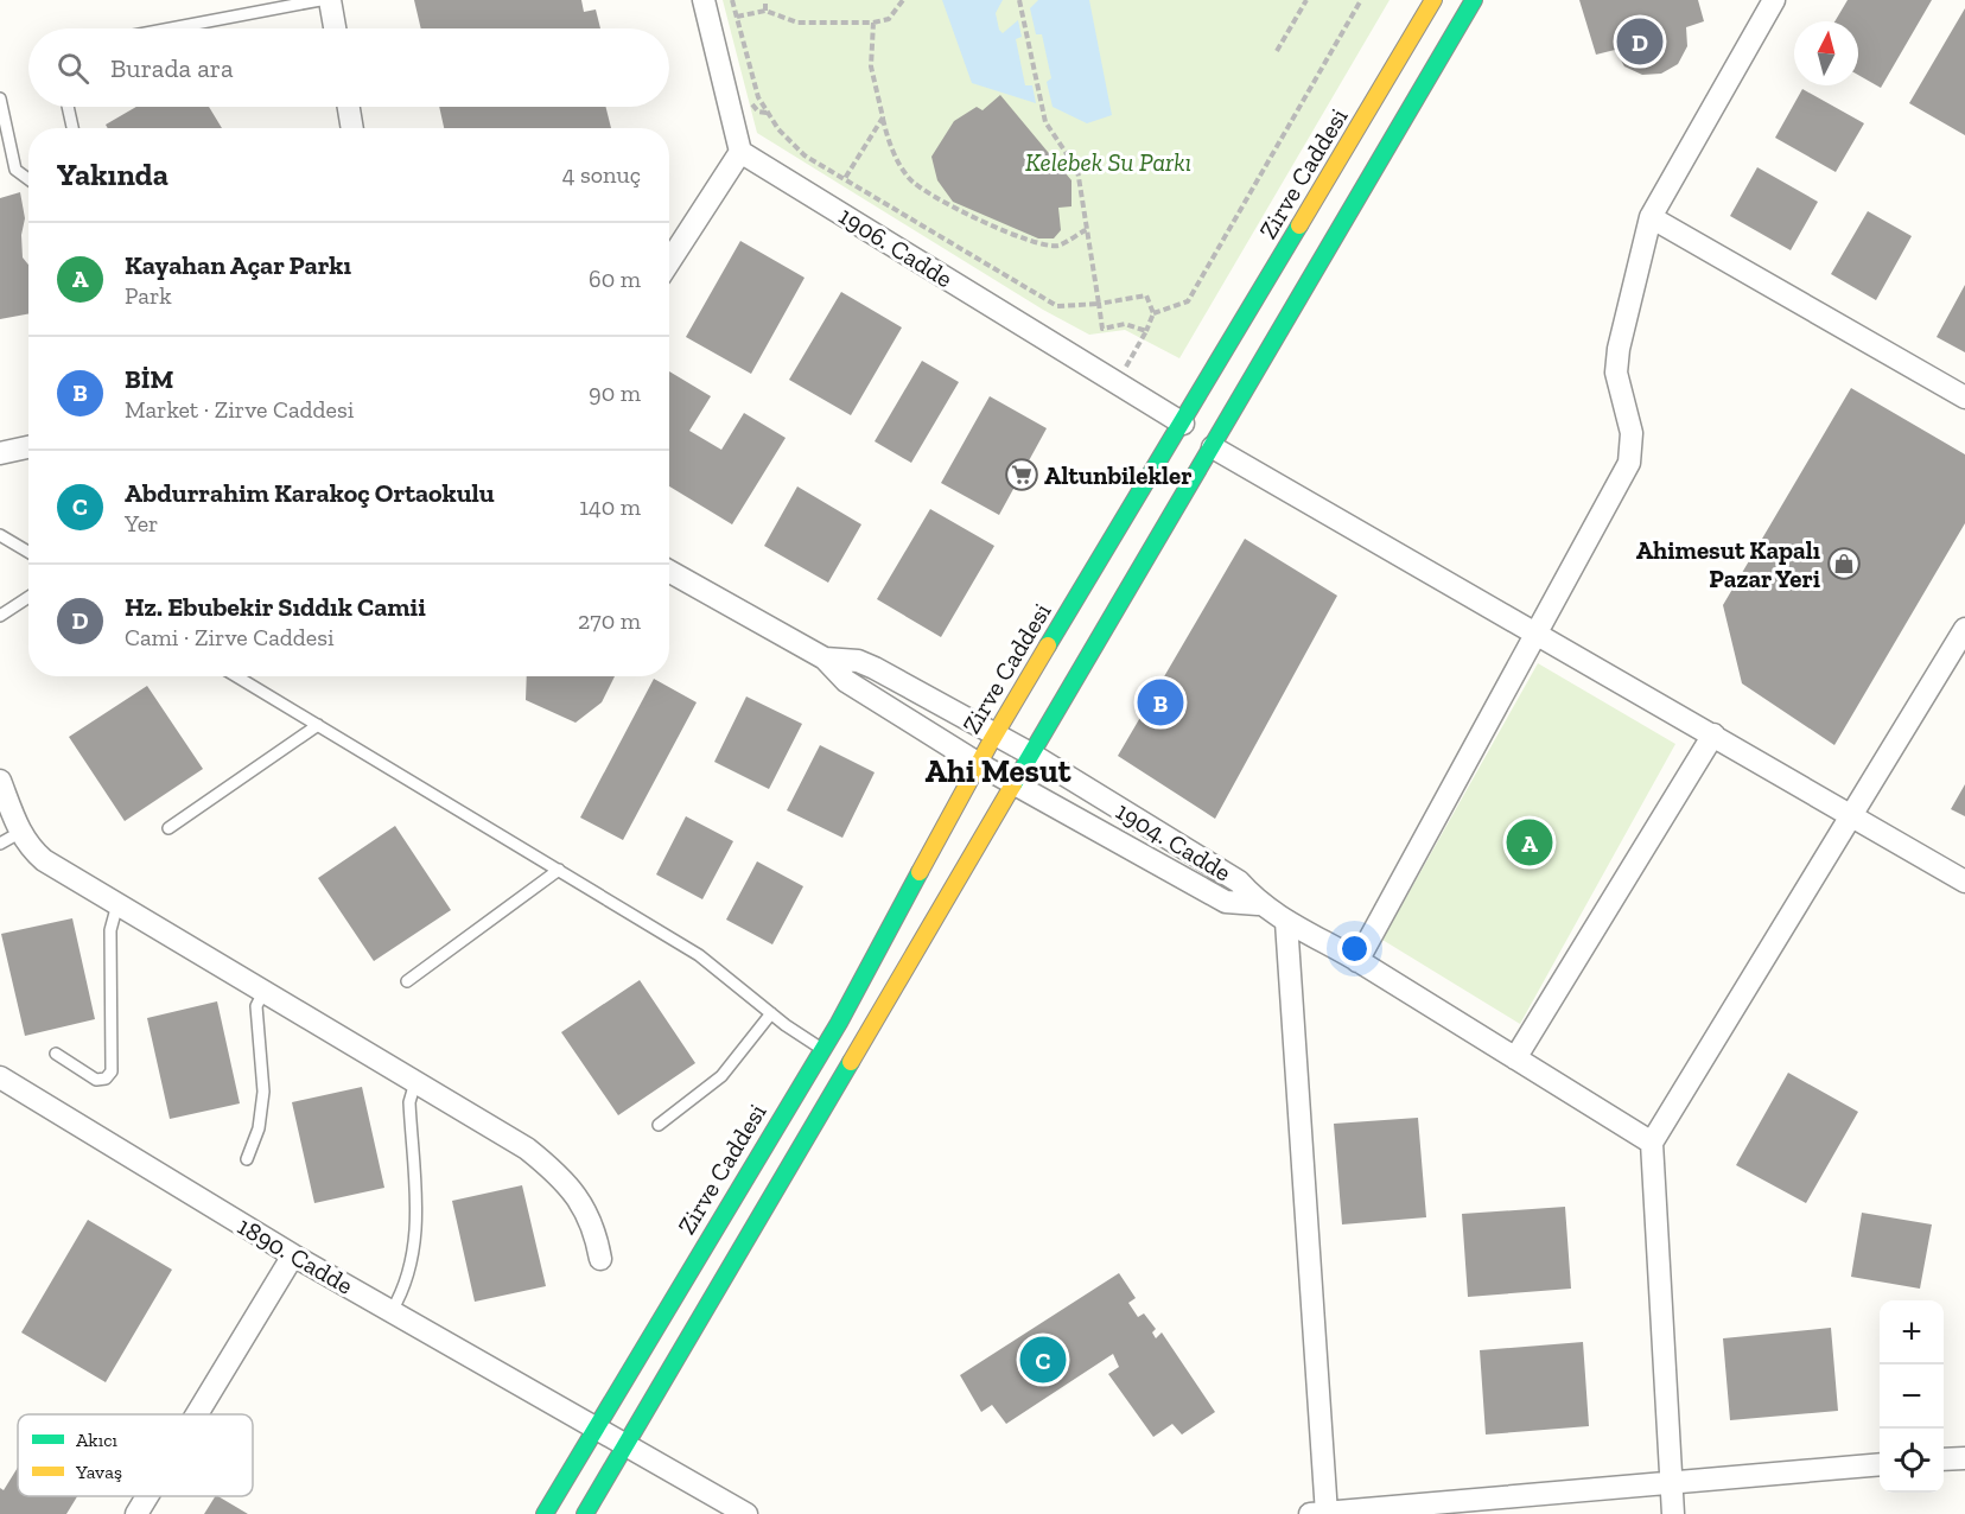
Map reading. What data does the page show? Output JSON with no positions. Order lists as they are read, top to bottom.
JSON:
{
  "streets": {
    "main road": ["Zirve Caddesi"],
    "street": ["1906. Cadde", "1904. Cadde", "1890. Cadde"]
  },
  "crossings": [
    ["Zirve Caddesi", "1906. Cadde"],
    ["Zirve Caddesi", "1904. Cadde"],
    ["Zirve Caddesi", "1890. Cadde"]
  ],
  "districts": ["Ahi Mesut"],
  "parks": ["Kelebek Su Parkı"],
  "places": {
    "supermarket": ["Altunbilekler"],
    "shop": ["Ahimesut Kapalı Pazar Yeri"]
  },
  "legend": ["Akıcı", "Yavaş"],
  "north": "top",
  "page": {
    "pins": [
      "D",
      "B",
      "A",
      "C"
    ],
    "search": "Burada ara",
    "heading": ["Yakında", "4 sonuç"],
    "list": [
      {
        "mark": "A",
        "name": "Kayahan Açar Parkı",
        "note": "Park",
        "value": "60 m"
      },
      {
        "mark": "B",
        "name": "BİM",
        "note": "Market · Zirve Caddesi",
        "value": "90 m"
      },
      {
        "mark": "C",
        "name": "Abdurrahim Karakoç Ortaokulu",
        "note": "Yer",
        "value": "140 m"
      },
      {
        "mark": "D",
        "name": "Hz. Ebubekir Sıddık Camii",
        "note": "Cami · Zirve Caddesi",
        "value": "270 m"
      }
    ],
    "map_buttons": ["+", "−"]
  }
}
